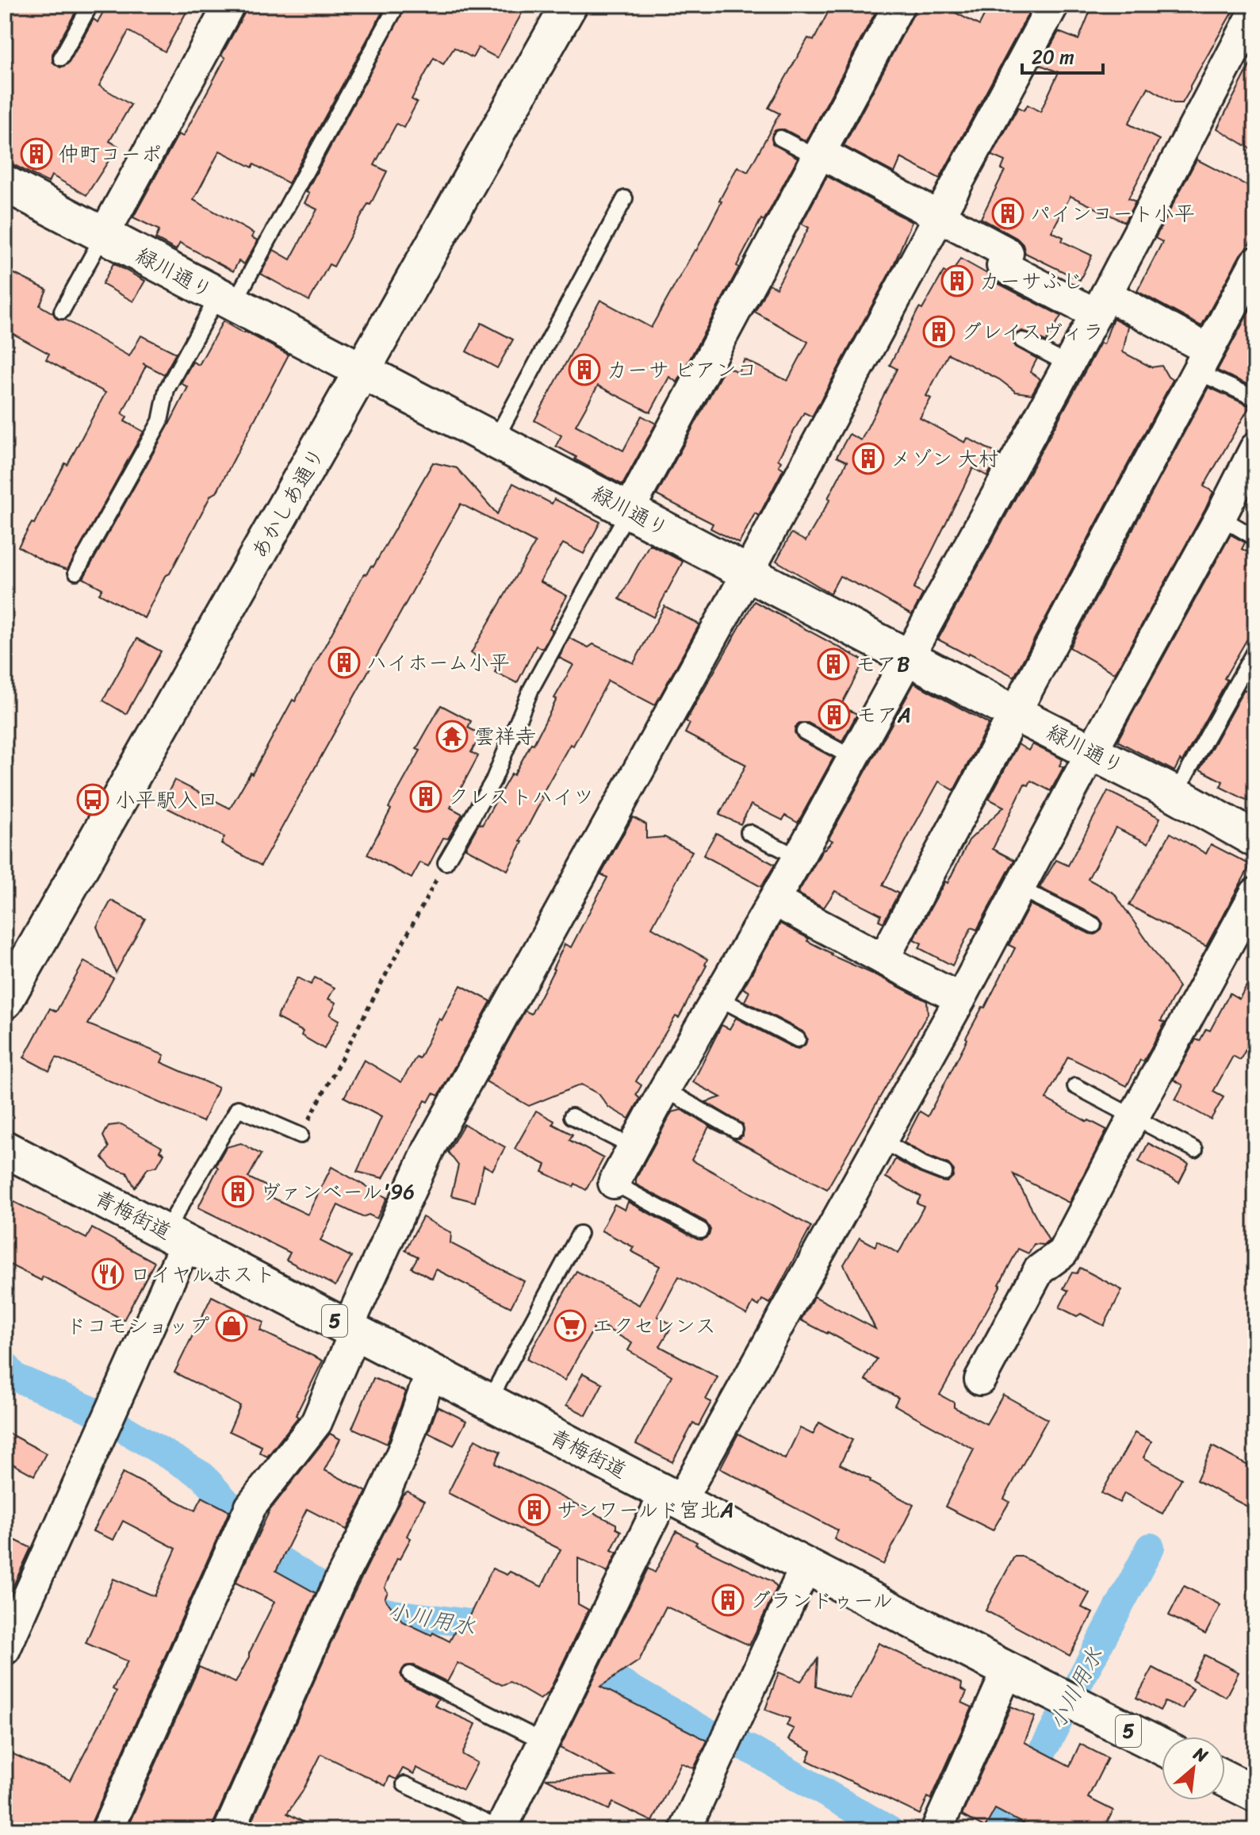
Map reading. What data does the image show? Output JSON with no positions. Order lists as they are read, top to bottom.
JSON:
{
  "streets": {
    "street": [
      "緑川通り",
      "あかしあ通り",
      "青梅街道",
      "5"
    ]
  },
  "crossings": [
    ["緑川通り", "あかしあ通り"]
  ],
  "water": ["小川用水"],
  "places": {
    "building": [
      "仲町コーポ",
      "パインコート小平",
      "カーサふじ",
      "グレイスヴィラ",
      "カーサ ビアンコ",
      "メゾン 大村",
      "ハイホーム小平",
      "モアB",
      "モアA",
      "クレストハイツ",
      "ヴァンベール'96",
      "サンワールド宮北A",
      "グランドゥール"
    ],
    "temple": ["雲祥寺"],
    "bus stop": ["小平駅入口"],
    "restaurant": ["ロイヤルホスト"],
    "shop": ["ドコモショップ"],
    "supermarket": ["エクセレンス"]
  },
  "scale_bar": "20 m",
  "north": "top right"
}
